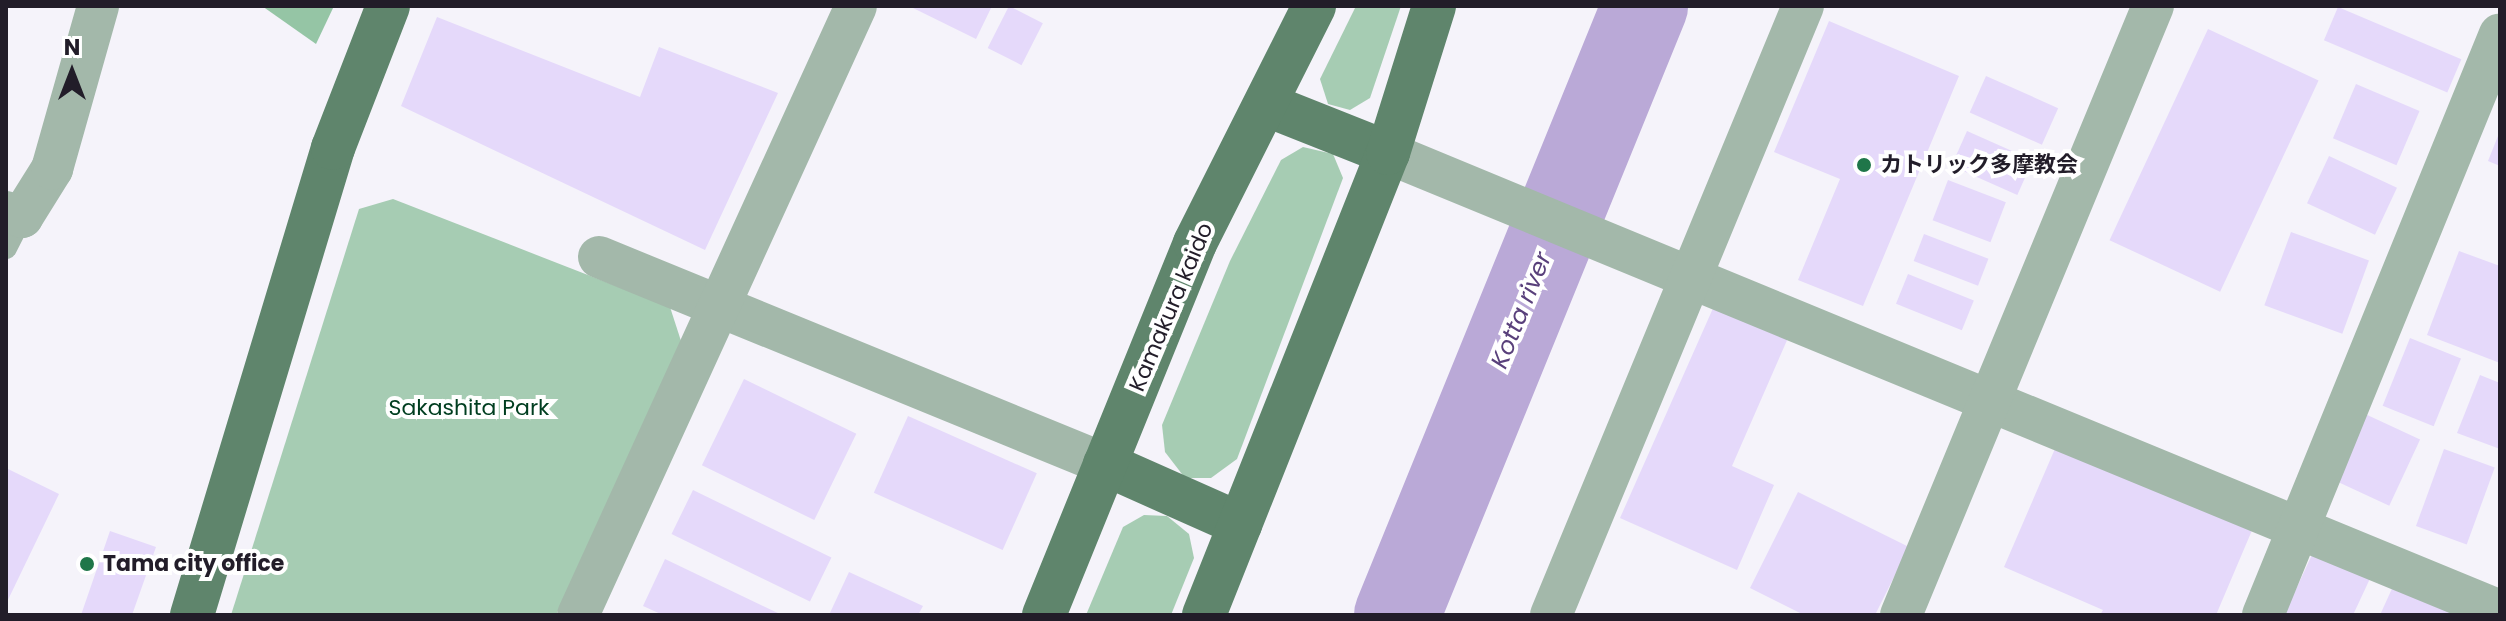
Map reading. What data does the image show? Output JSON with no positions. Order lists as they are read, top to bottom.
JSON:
{
  "streets": {
    "main road": ["Kamakura kaido"]
  },
  "water": ["Kotta river"],
  "parks": ["Sakashita Park"],
  "places": ["カトリック多摩教会", "Tama city office"],
  "north": "top"
}
